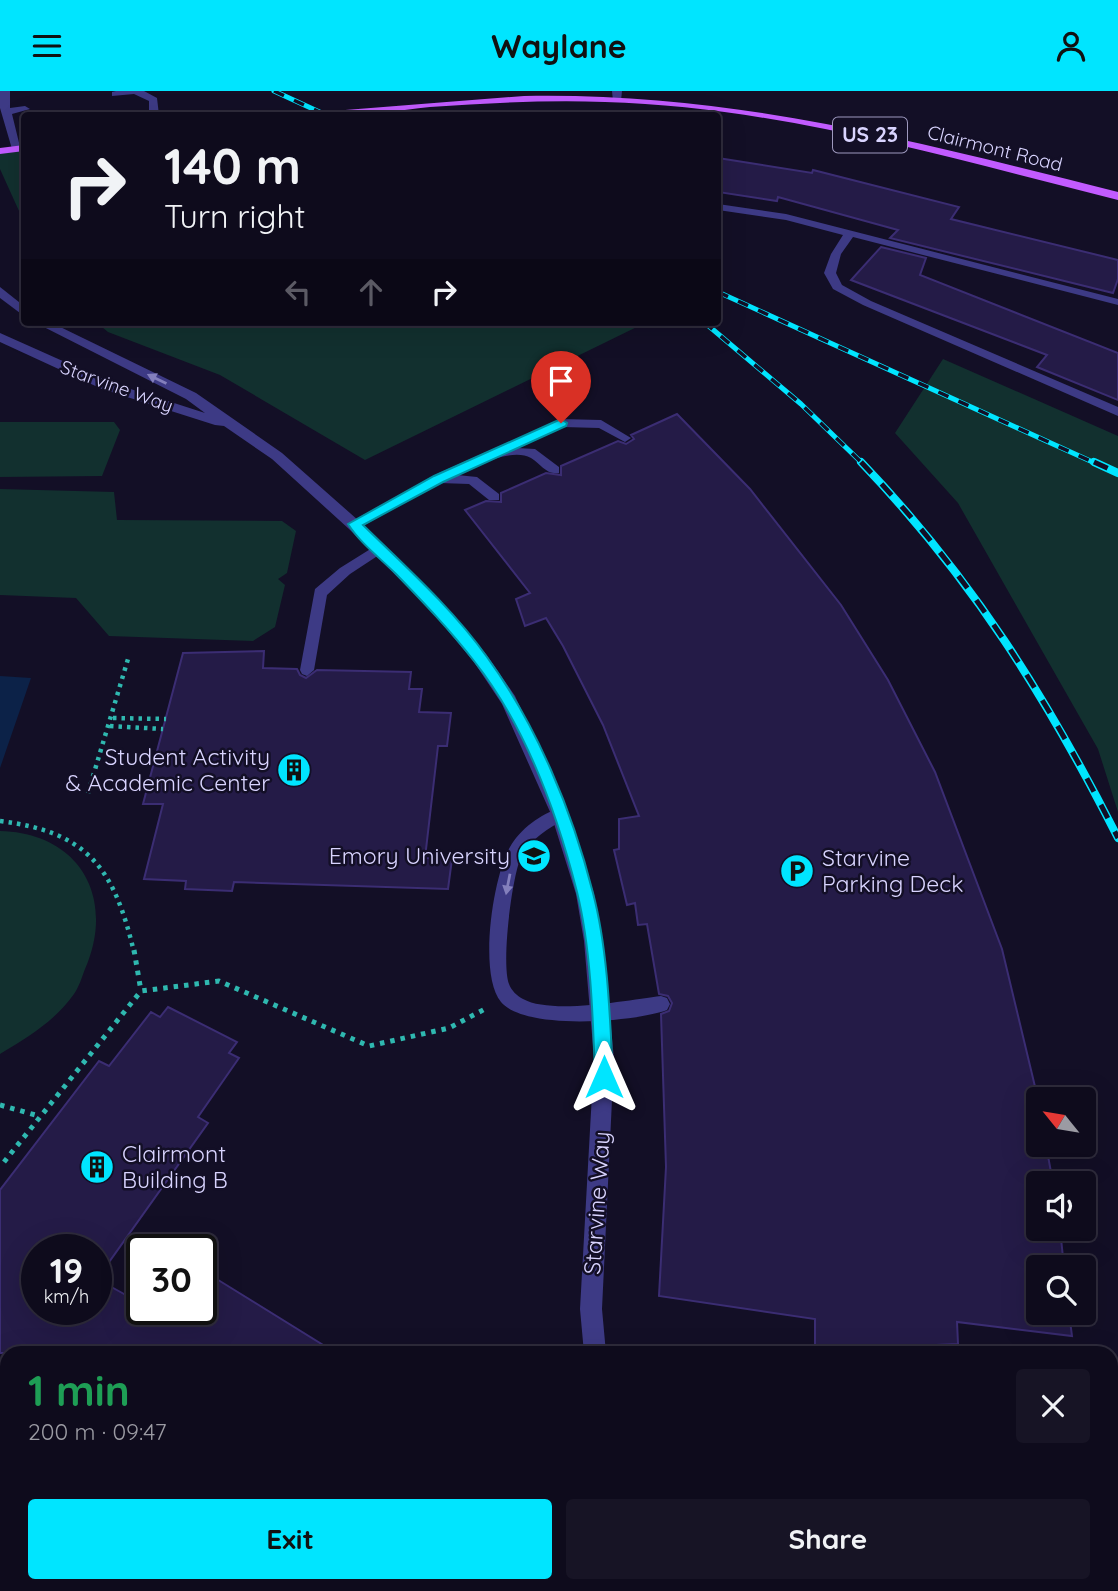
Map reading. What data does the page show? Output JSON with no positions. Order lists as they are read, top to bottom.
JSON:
{
  "streets": {
    "main road": ["US 23", "Clairmont Road"],
    "street": ["Starvine Way"]
  },
  "places": {
    "building": ["Student Activity & Academic Center", "Clairmont Building B"],
    "school or university": ["Emory University"],
    "parking": ["Starvine Parking Deck"]
  },
  "north": "top left",
  "page": {
    "header": "Waylane",
    "turn": ["140 m", "Turn right"],
    "speed": "19 km/h",
    "limit": "30",
    "heading": ["1 min", "200 m · 09:47"],
    "buttons": ["Exit", "Share"]
  }
}
